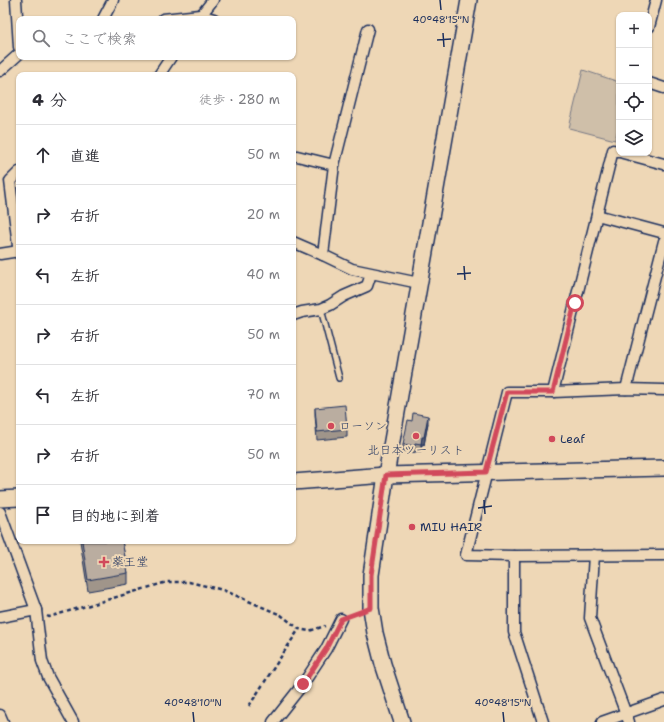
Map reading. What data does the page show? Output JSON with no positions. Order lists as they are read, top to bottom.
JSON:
{
  "places": {
    "other": [
      "ローソン",
      "北日本ツーリスト",
      "Leaf",
      "MIU HAIR"
    ],
    "health": ["薬王堂"]
  },
  "page": {
    "map_buttons": ["+", "−"],
    "search": "ここで検索",
    "heading": ["4 分", "徒歩 · 280 m"],
    "list": [
      ["直進", "50 m"],
      ["右折", "20 m"],
      ["左折", "40 m"],
      ["右折", "50 m"],
      ["左折", "70 m"],
      ["右折", "50 m"],
      "目的地に到着"
    ]
  },
  "coordinates": ["40°48'15\"N", "40°48'10\"N"]
}
